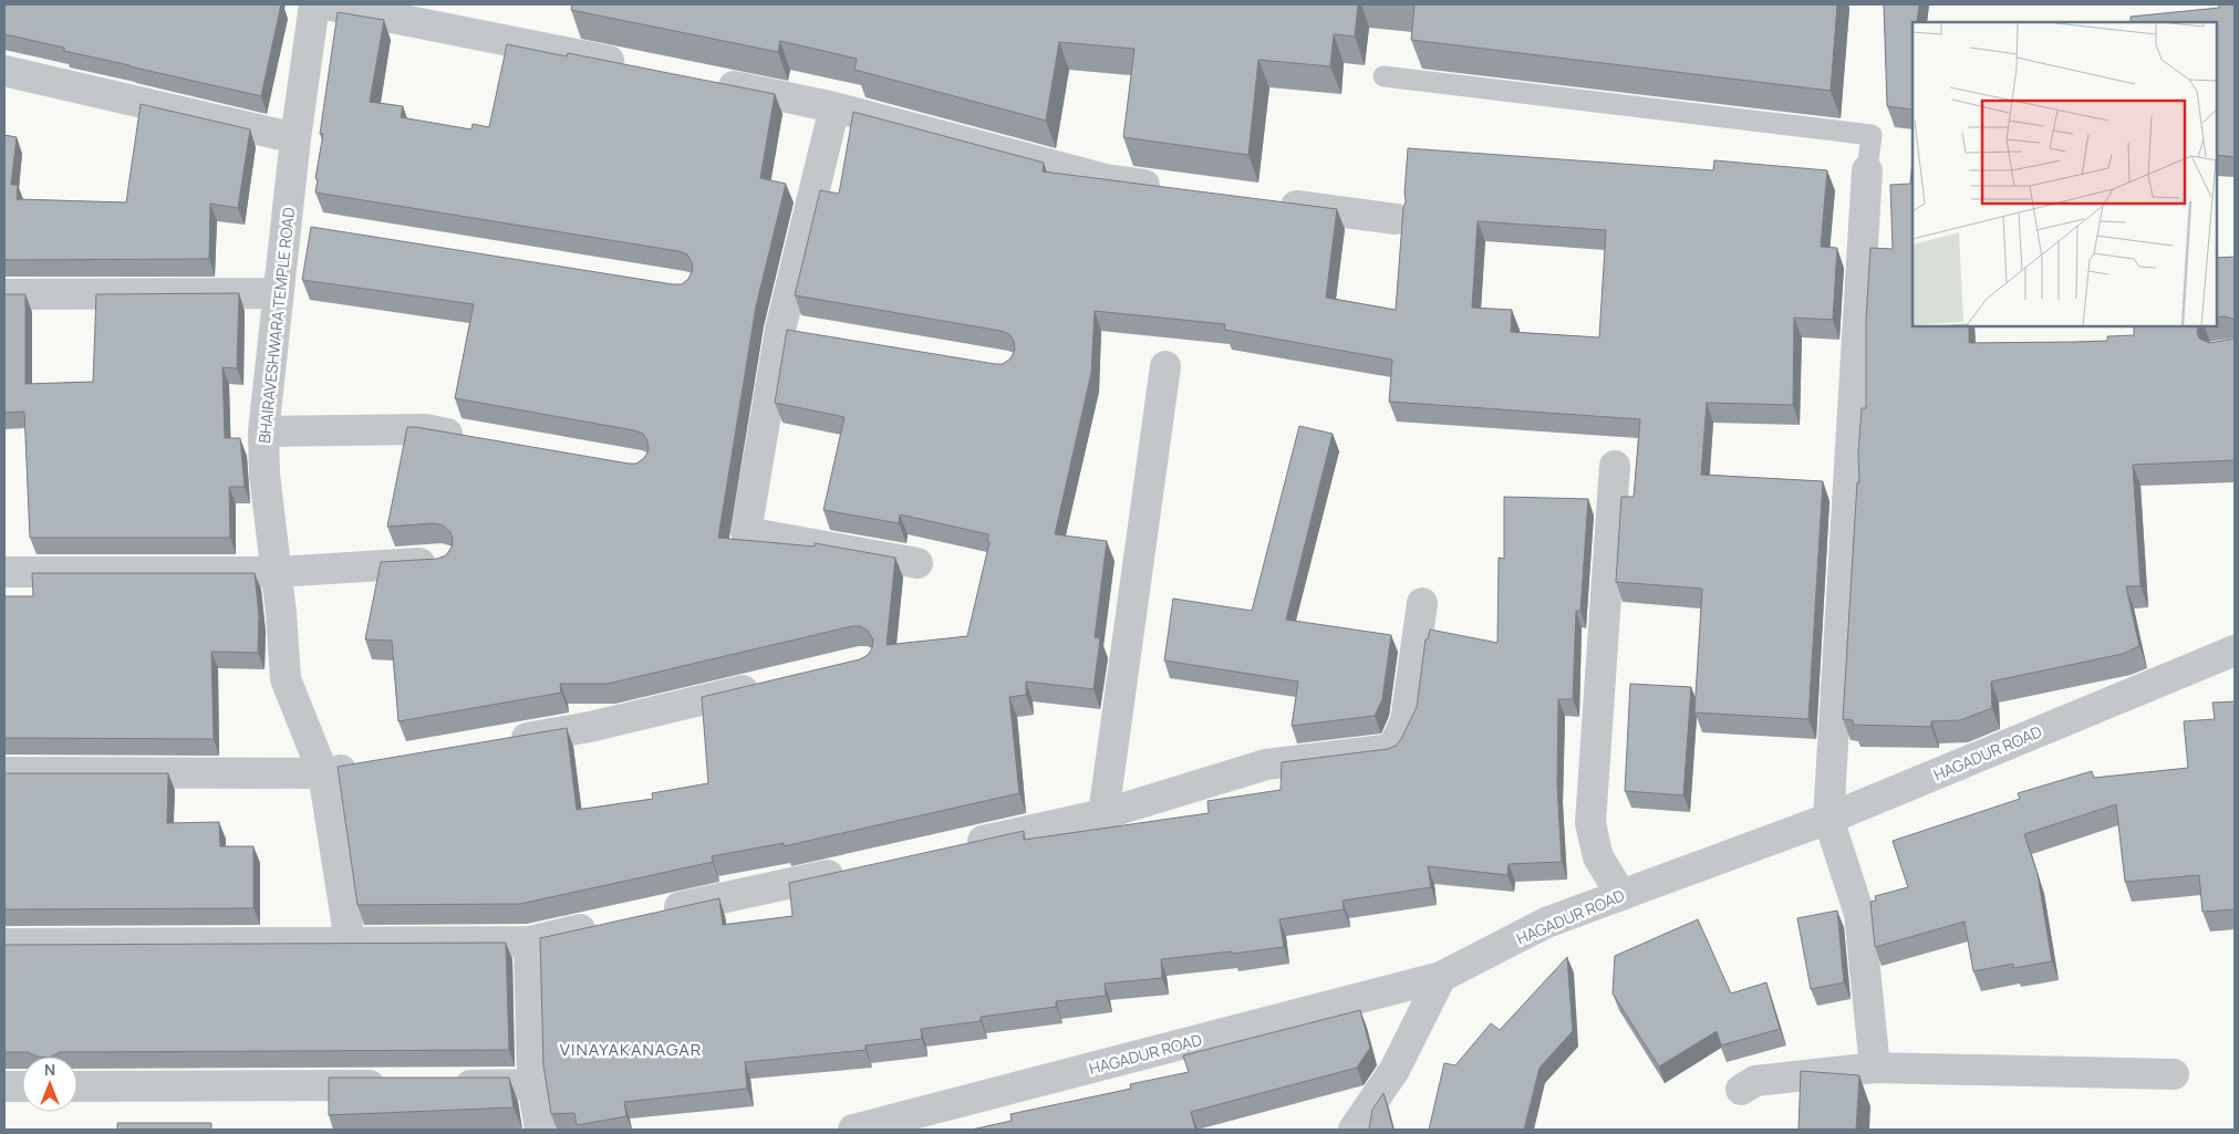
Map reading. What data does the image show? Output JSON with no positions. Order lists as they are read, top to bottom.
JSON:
{
  "streets": {
    "street": ["BHAIRAVESHWARA TEMPLE ROAD", "HAGADUR ROAD"]
  },
  "districts": ["VINAYAKANAGAR"],
  "north": "top"
}
